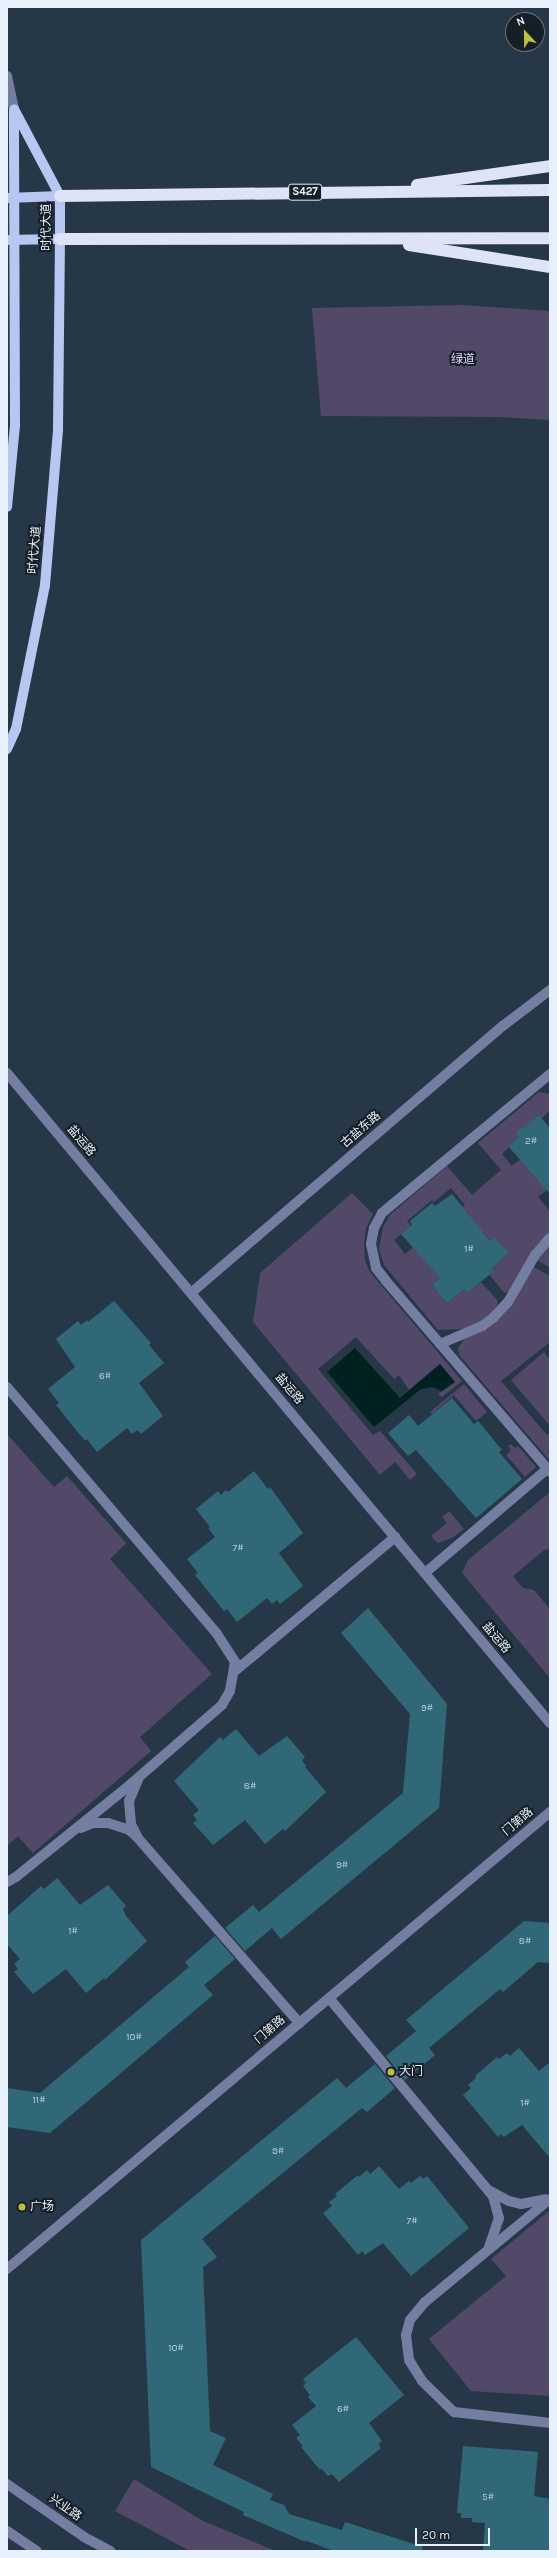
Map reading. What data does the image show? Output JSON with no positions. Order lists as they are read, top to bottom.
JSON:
{
  "streets": {
    "highway": ["S427"],
    "main road": ["时代大道"],
    "street": [
      "古盐东路",
      "盐运路",
      "门第路",
      "兴业路"
    ]
  },
  "crossings": [
    ["S427", "时代大道"],
    ["古盐东路", "盐运路"]
  ],
  "parks": ["绿道"],
  "places": ["大门", "广场"],
  "house_numbers": [
    "2#",
    "1#",
    "6#",
    "7#",
    "9#",
    "8#",
    "9#",
    "1#",
    "8#",
    "10#",
    "11#",
    "1#",
    "9#",
    "7#",
    "10#",
    "6#",
    "5#"
  ],
  "scale_bar": "20 m",
  "north": "top"
}
